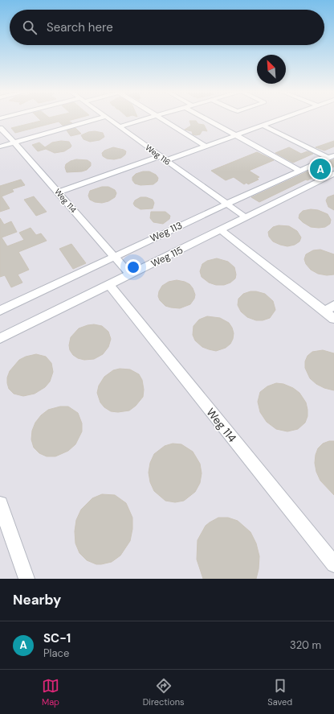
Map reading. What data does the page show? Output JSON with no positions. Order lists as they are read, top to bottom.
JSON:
{
  "streets": {
    "lane": [
      "Weg 116",
      "Weg 114",
      "Weg 113",
      "Weg 115"
    ]
  },
  "crossings": [
    ["Weg 116", "Weg 113"],
    ["Weg 116", "Weg 115"],
    ["Weg 114", "Weg 113"],
    ["Weg 114", "Weg 115"]
  ],
  "north": "top left",
  "page": {
    "search": "Search here",
    "pins": "A",
    "heading": "Nearby",
    "list": [
      {
        "mark": "A",
        "name": "SC-1",
        "note": "Place",
        "value": "320 m"
      }
    ],
    "nav": ["Map", "Directions", "Saved"]
  }
}
